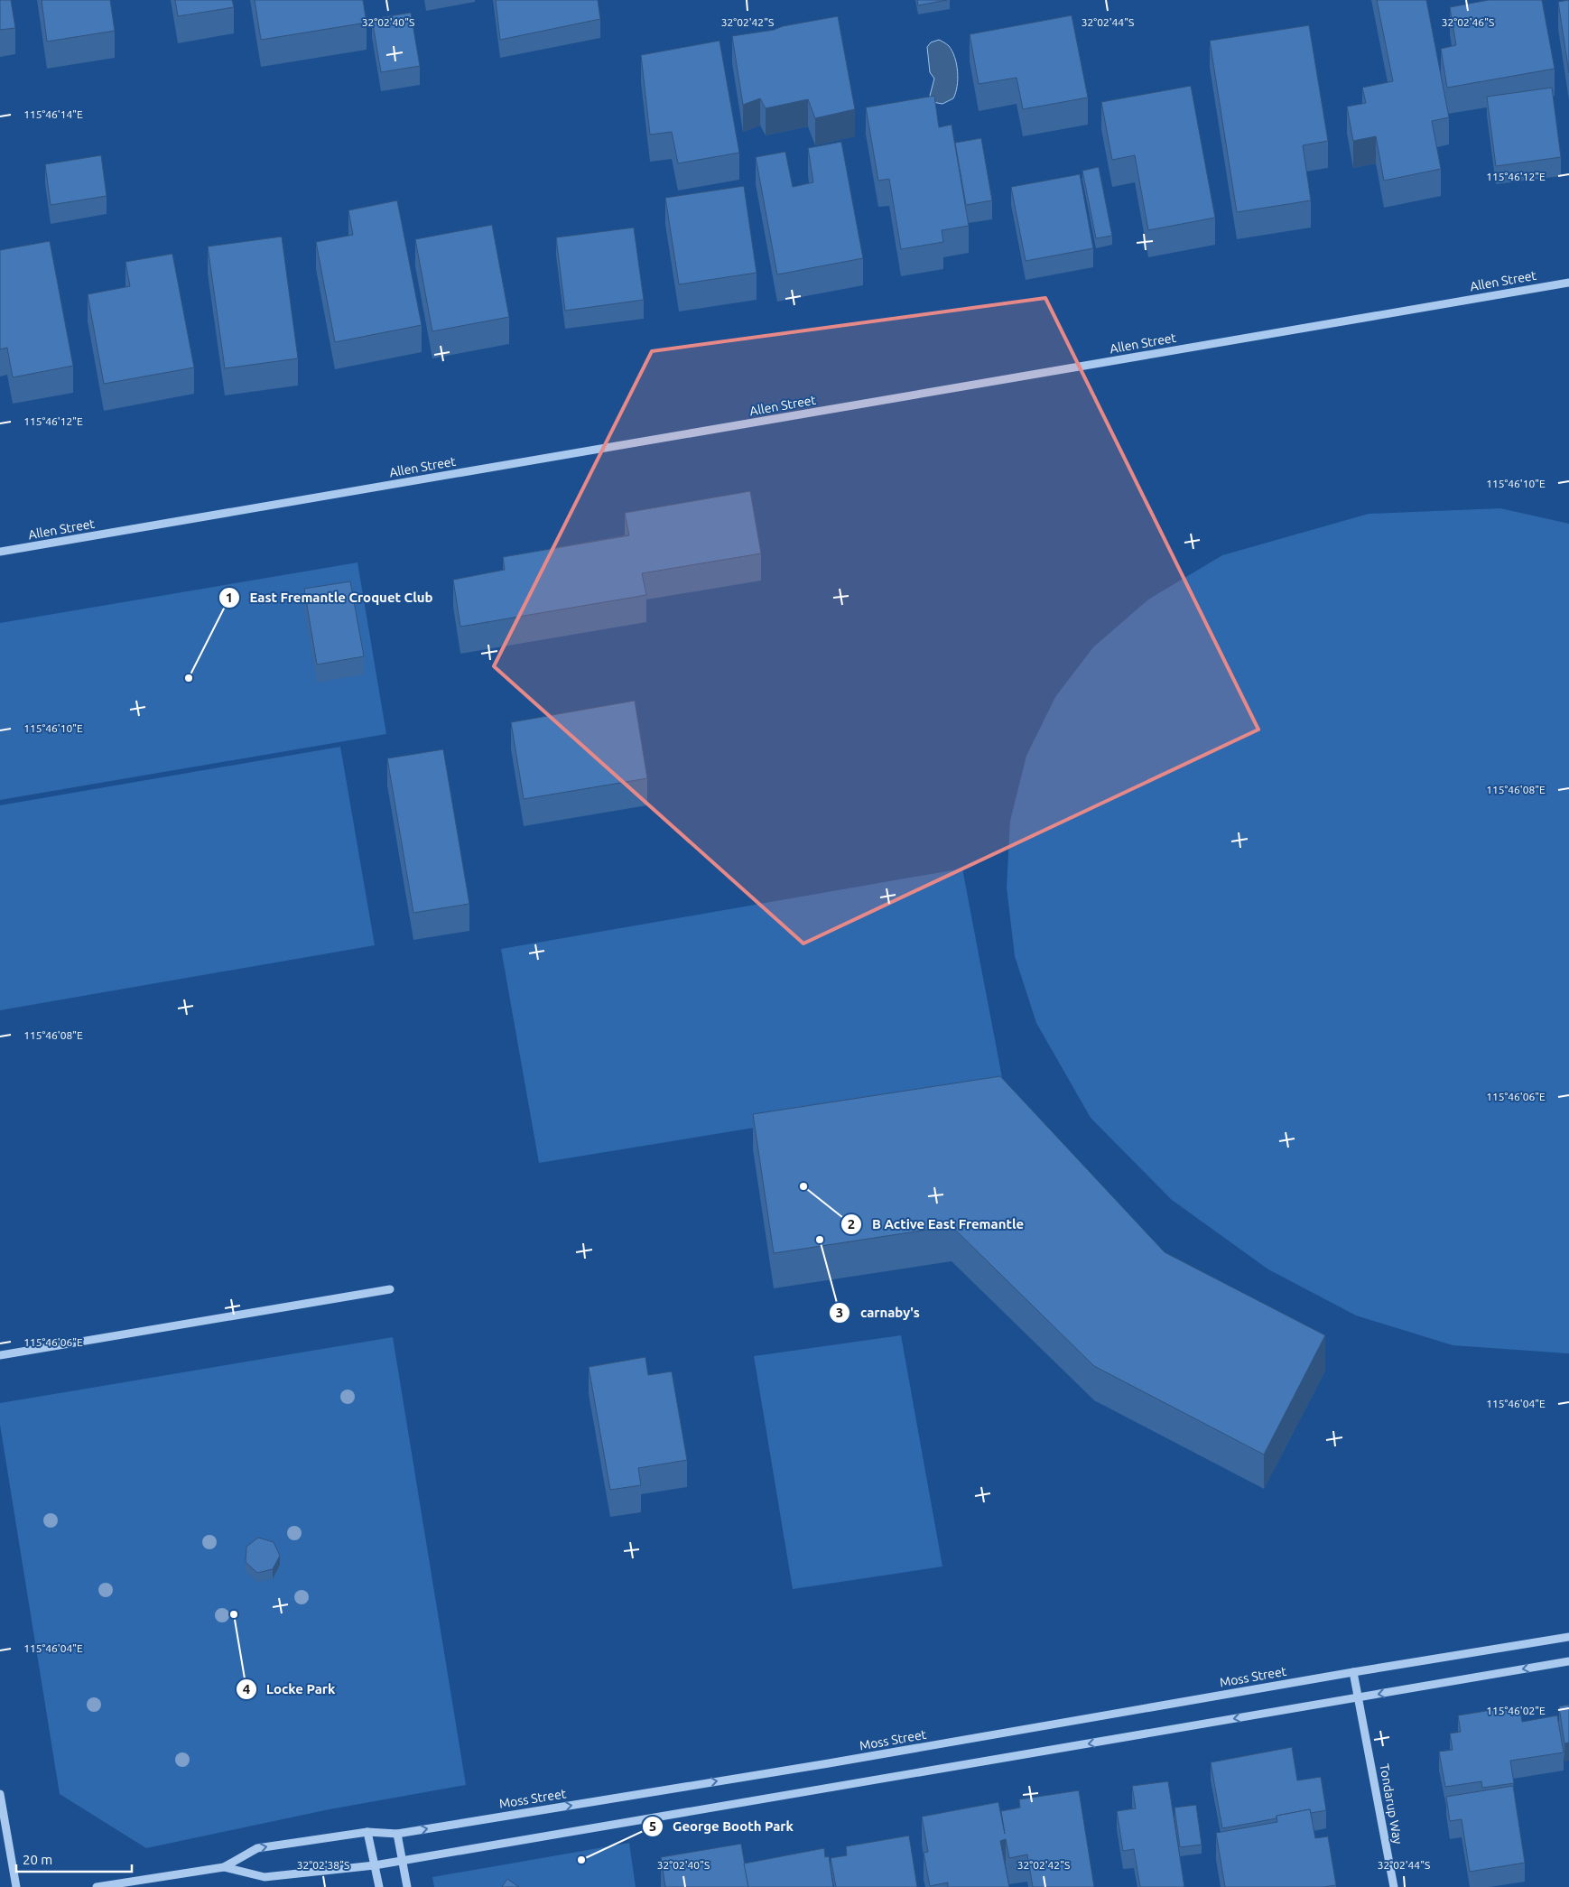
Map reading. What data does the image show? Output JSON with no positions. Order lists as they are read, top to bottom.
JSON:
{
  "streets": {
    "street": ["Allen Street", "Moss Street", "Tondarup Way"]
  },
  "crossings": [
    ["Moss Street", "Tondarup Way"]
  ],
  "places": [
    "East Fremantle Croquet Club",
    "B Active East Fremantle",
    "carnaby's",
    "Locke Park",
    "George Booth Park"
  ],
  "scale_bar": "20 m",
  "coordinates": [
    "32°02'40\"S",
    "32°02'42\"S",
    "32°02'44\"S",
    "32°02'46\"S",
    "115°46'14\"E",
    "115°46'12\"E",
    "115°46'10\"E",
    "115°46'08\"E",
    "115°46'06\"E",
    "115°46'04\"E",
    "115°46'02\"E",
    "32°02'38\"S"
  ]
}
